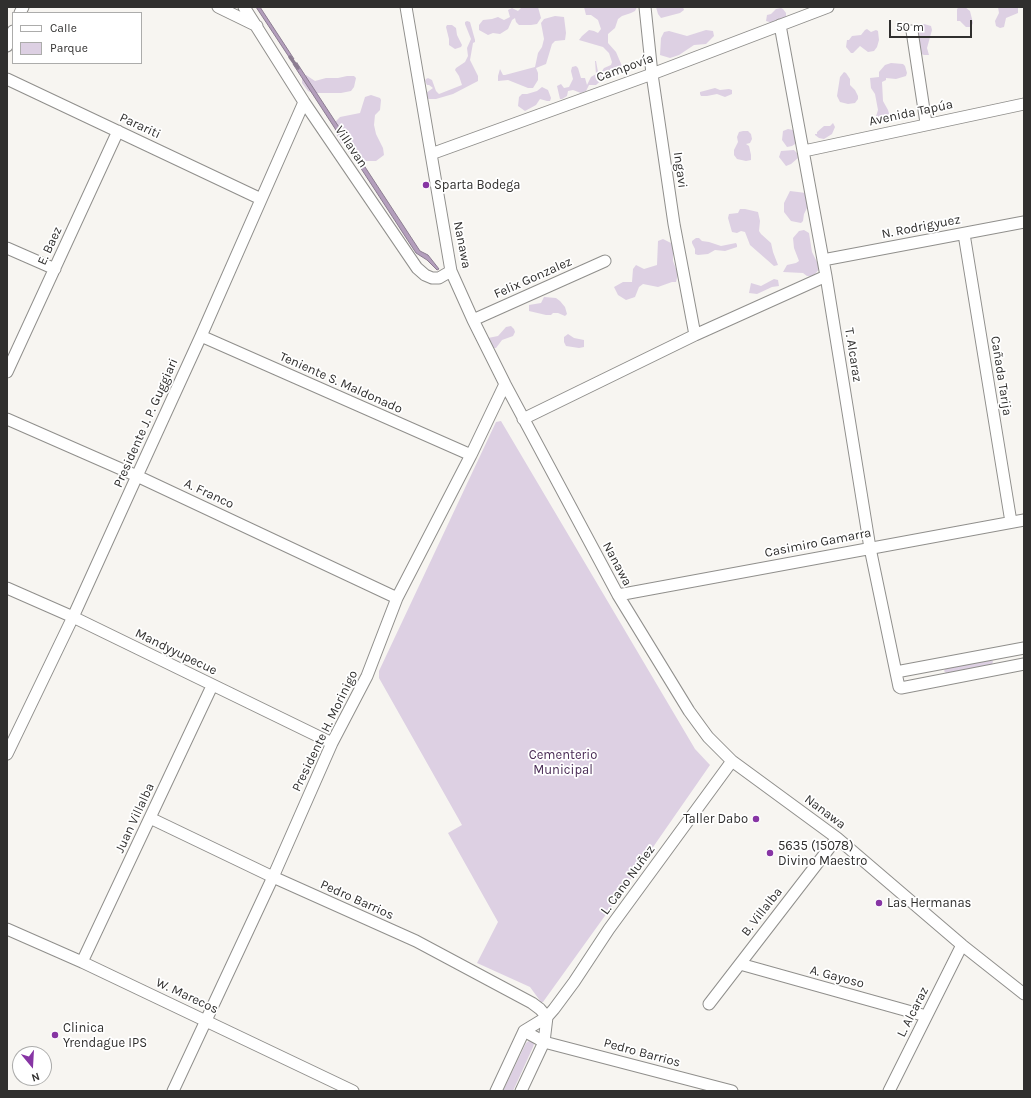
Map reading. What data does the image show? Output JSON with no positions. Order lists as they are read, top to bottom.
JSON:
{
  "streets": {
    "street": [
      "Campovía",
      "Avenida Tapúa",
      "Parariti",
      "Villavan",
      "Ingavi",
      "N. Rodrigyuez",
      "Nanawa",
      "E. Baez",
      "Felix Gonzalez",
      "T. Alcaraz",
      "Cañada Tarija",
      "Teniente S. Maldonado",
      "Presidente J. P. Guggiari",
      "A. Franco",
      "Casimiro Gamarra",
      "Mandyyupecue",
      "Presidente H. Morinigo",
      "Juan Villalba",
      "L. Cano Nuñez",
      "Pedro Barrios",
      "B. Villalba",
      "A. Gayoso",
      "W. Marecos",
      "L. Alcaraz"
    ]
  },
  "crossings": [
    ["Campovía", "Ingavi"],
    ["Campovía", "Nanawa"],
    ["Campovía", "T. Alcaraz"],
    ["Avenida Tapúa", "T. Alcaraz"],
    ["Parariti", "E. Baez"],
    ["Parariti", "Presidente J. P. Guggiari"],
    ["Villavan", "Nanawa"],
    ["Villavan", "Presidente J. P. Guggiari"],
    ["N. Rodrigyuez", "T. Alcaraz"],
    ["N. Rodrigyuez", "Cañada Tarija"],
    ["Nanawa", "Felix Gonzalez"],
    ["Nanawa", "Casimiro Gamarra"],
    ["Nanawa", "Presidente H. Morinigo"],
    ["Nanawa", "L. Cano Nuñez"],
    ["Nanawa", "B. Villalba"],
    ["Nanawa", "L. Alcaraz"],
    ["T. Alcaraz", "Casimiro Gamarra"],
    ["Cañada Tarija", "Casimiro Gamarra"],
    ["Teniente S. Maldonado", "Presidente J. P. Guggiari"],
    ["Teniente S. Maldonado", "Presidente H. Morinigo"],
    ["Presidente J. P. Guggiari", "A. Franco"],
    ["Presidente J. P. Guggiari", "Mandyyupecue"],
    ["A. Franco", "Presidente H. Morinigo"],
    ["Mandyyupecue", "Presidente H. Morinigo"],
    ["Mandyyupecue", "Juan Villalba"],
    ["Presidente H. Morinigo", "Pedro Barrios"],
    ["Presidente H. Morinigo", "W. Marecos"],
    ["Juan Villalba", "Pedro Barrios"],
    ["Juan Villalba", "W. Marecos"],
    ["L. Cano Nuñez", "Pedro Barrios"],
    ["B. Villalba", "A. Gayoso"],
    ["A. Gayoso", "L. Alcaraz"]
  ],
  "parks": ["Cementerio Municipal"],
  "places": [
    "Sparta Bodega",
    "Taller Dabo",
    "5635 (15078) Divino Maestro",
    "Las Hermanas",
    "Clinica Yrendague IPS"
  ],
  "legend": ["Calle", "Parque"],
  "scale_bar": "50 m",
  "north": "bottom"
}
